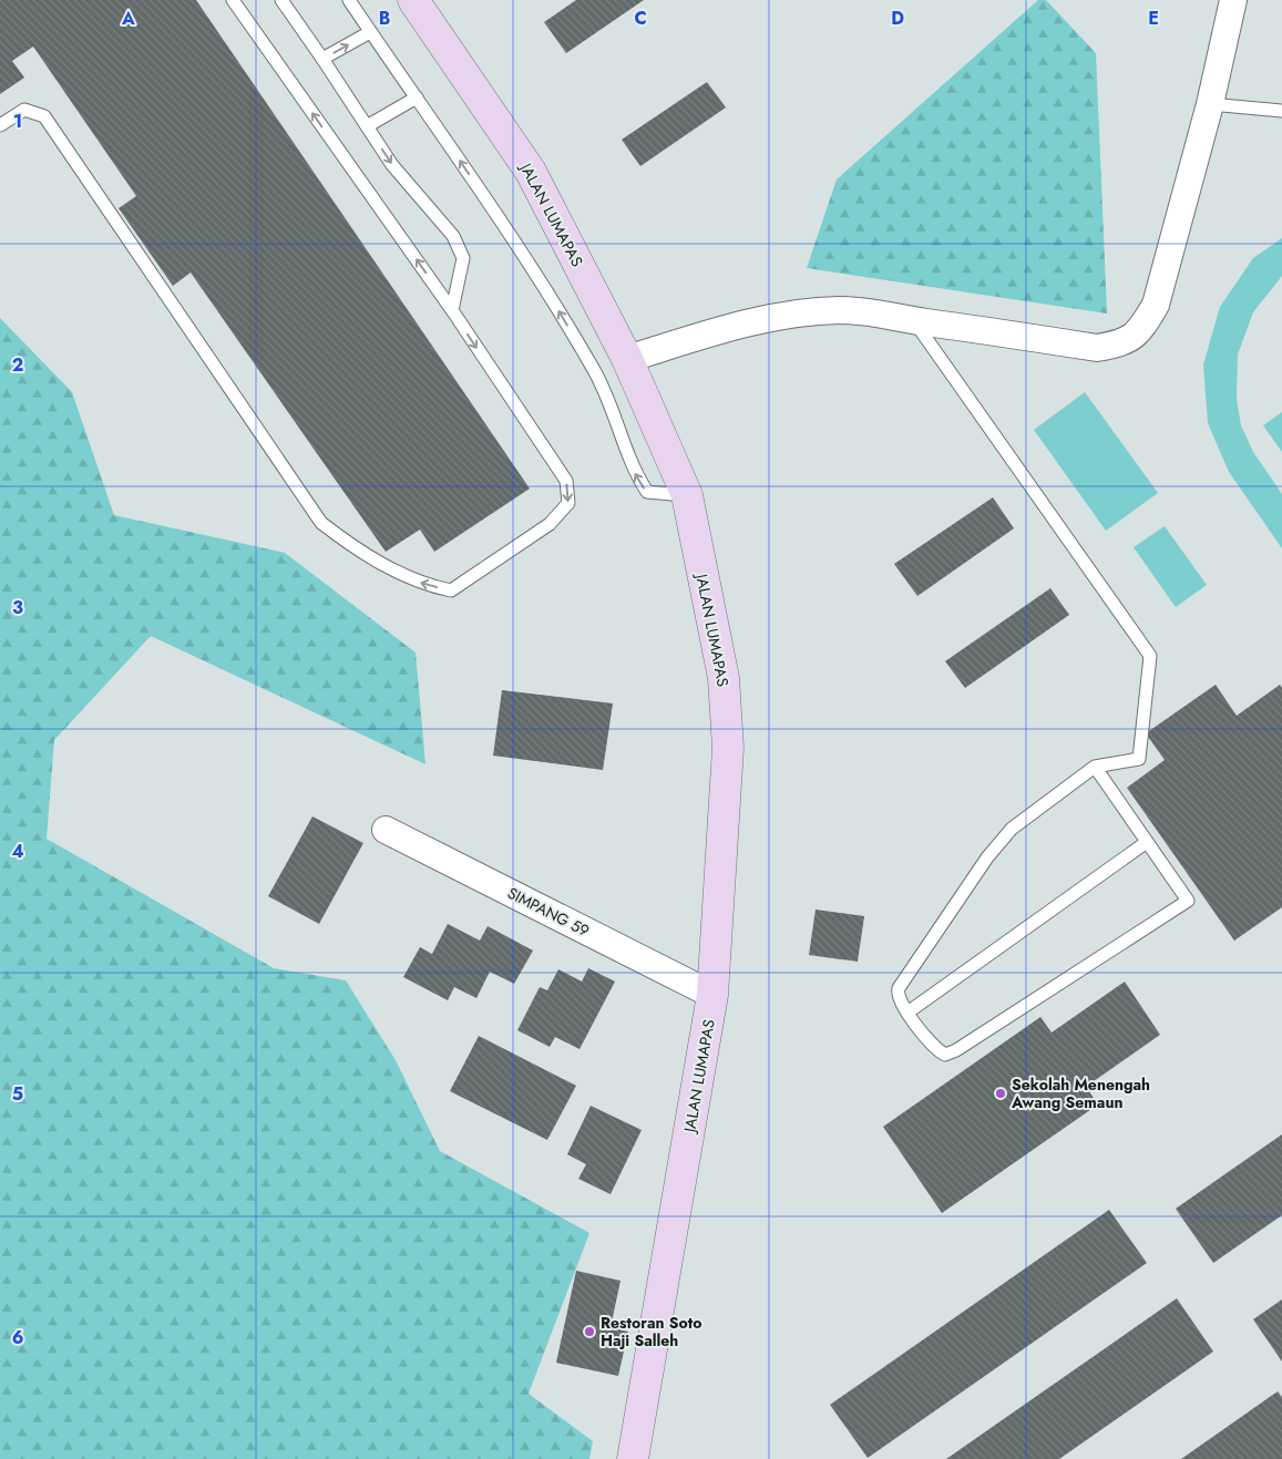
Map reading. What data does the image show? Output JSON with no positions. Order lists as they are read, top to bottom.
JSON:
{
  "streets": {
    "main road": ["JALAN LUMAPAS"],
    "street": ["SIMPANG 59"]
  },
  "crossings": [
    ["JALAN LUMAPAS", "SIMPANG 59"]
  ],
  "places": ["Sekolah Menengah Awang Semaun", "Restoran Soto Haji Salleh"],
  "grid": {
    "columns": [
      "A",
      "B",
      "C",
      "D",
      "E"
    ],
    "rows": [
      "1",
      "2",
      "3",
      "4",
      "5",
      "6"
    ]
  }
}
